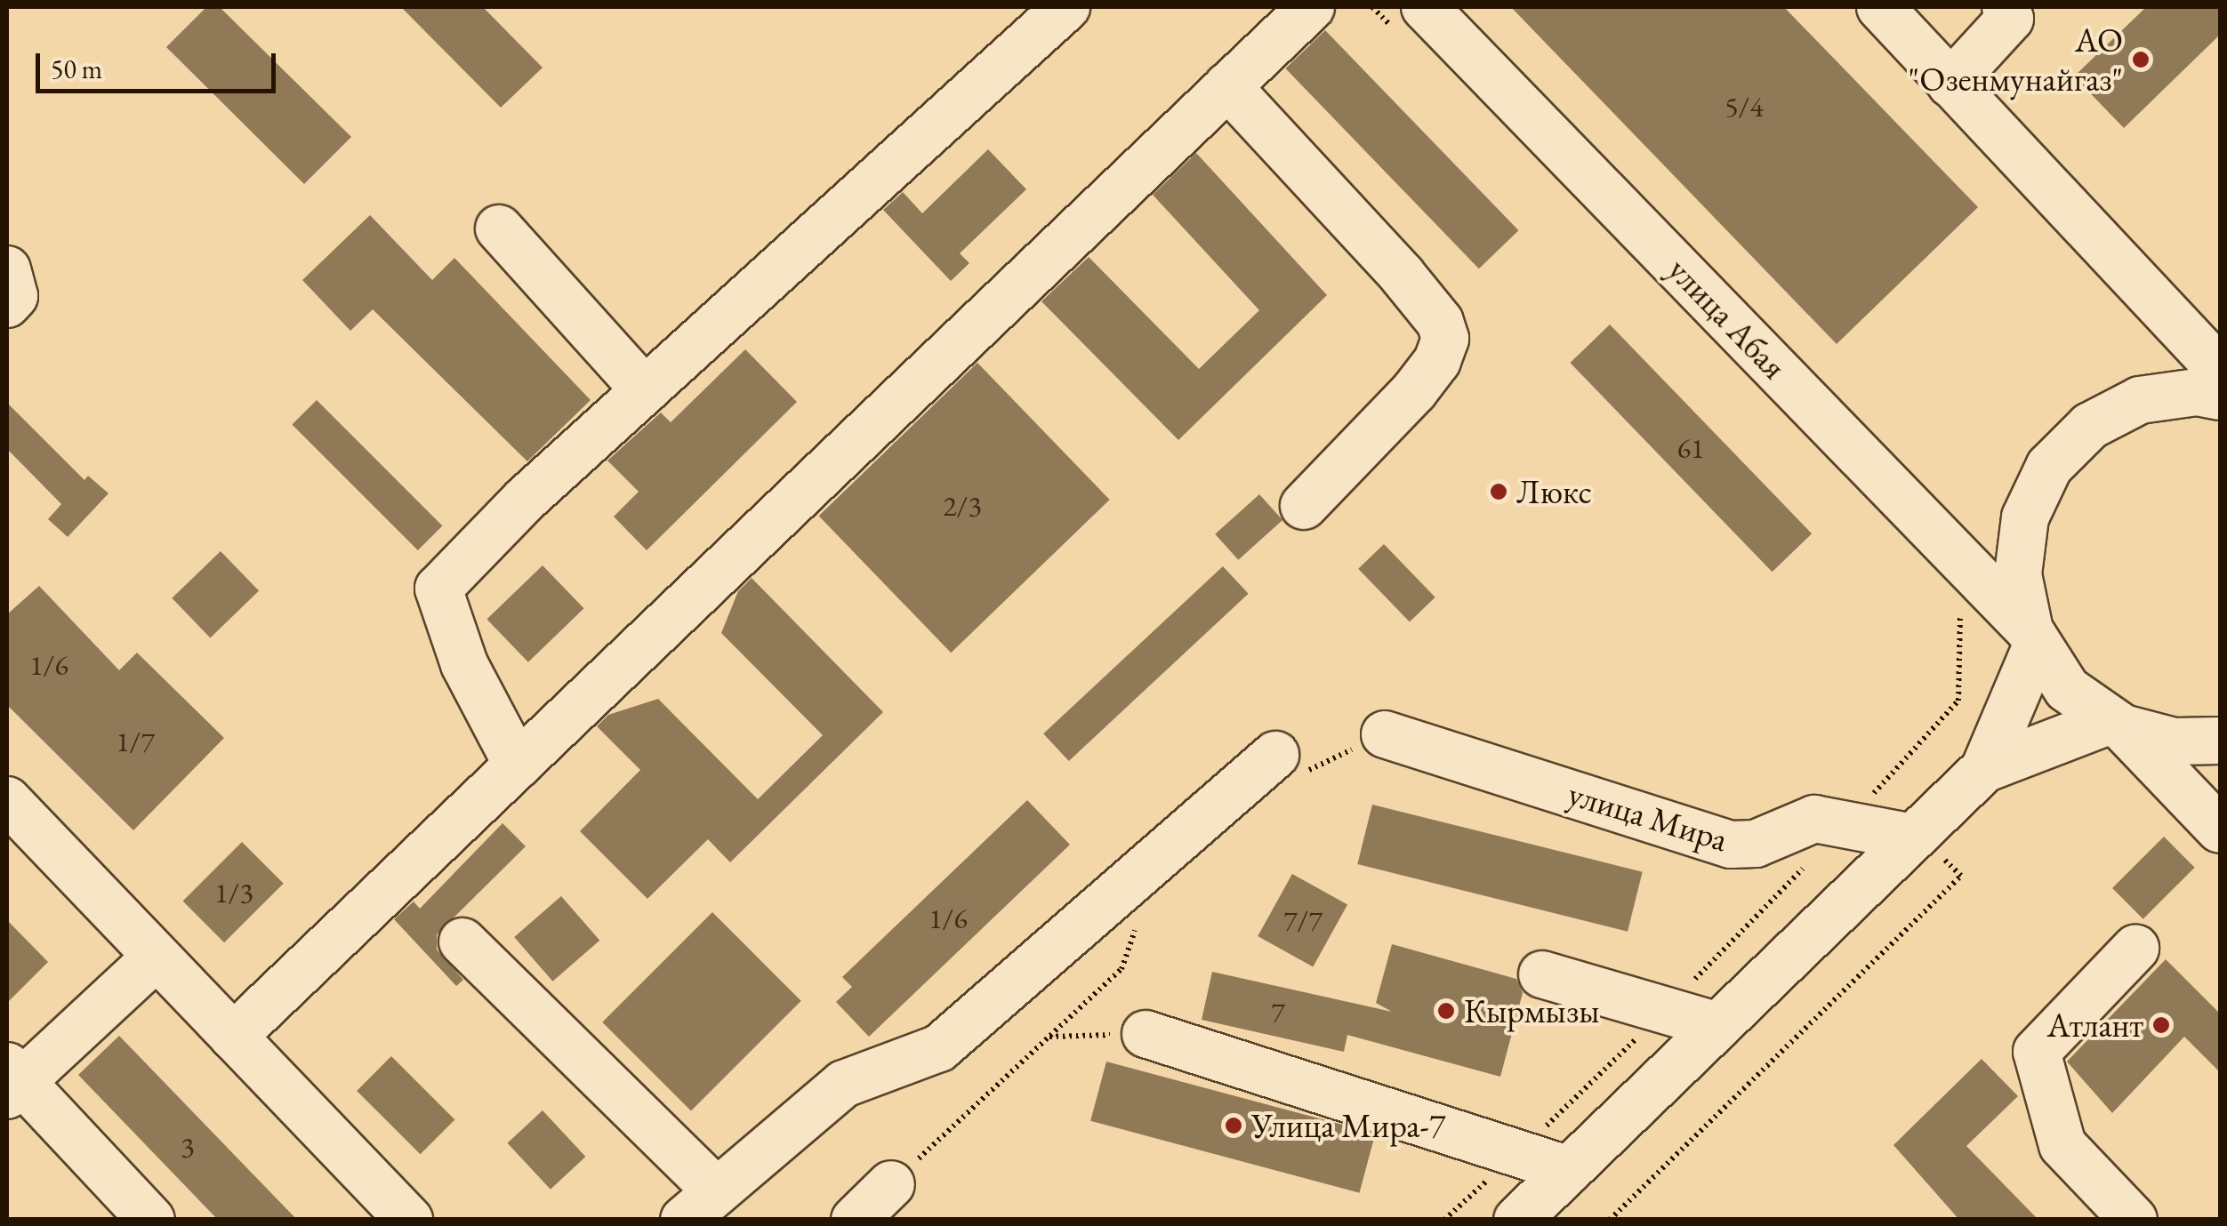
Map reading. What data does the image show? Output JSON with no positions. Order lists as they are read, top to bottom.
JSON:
{
  "streets": {
    "street": ["улица Абая", "улица Мира"]
  },
  "places": [
    "АО \"Озенмунайгаз\"",
    "Люкс",
    "Кырмызы",
    "Атлант",
    "Улица Мира-7"
  ],
  "house_numbers": [
    "5/4",
    "61",
    "2/3",
    "1/6",
    "1/7",
    "1/3",
    "1/6",
    "7/7",
    "7",
    "3"
  ],
  "scale_bar": "50 m"
}
